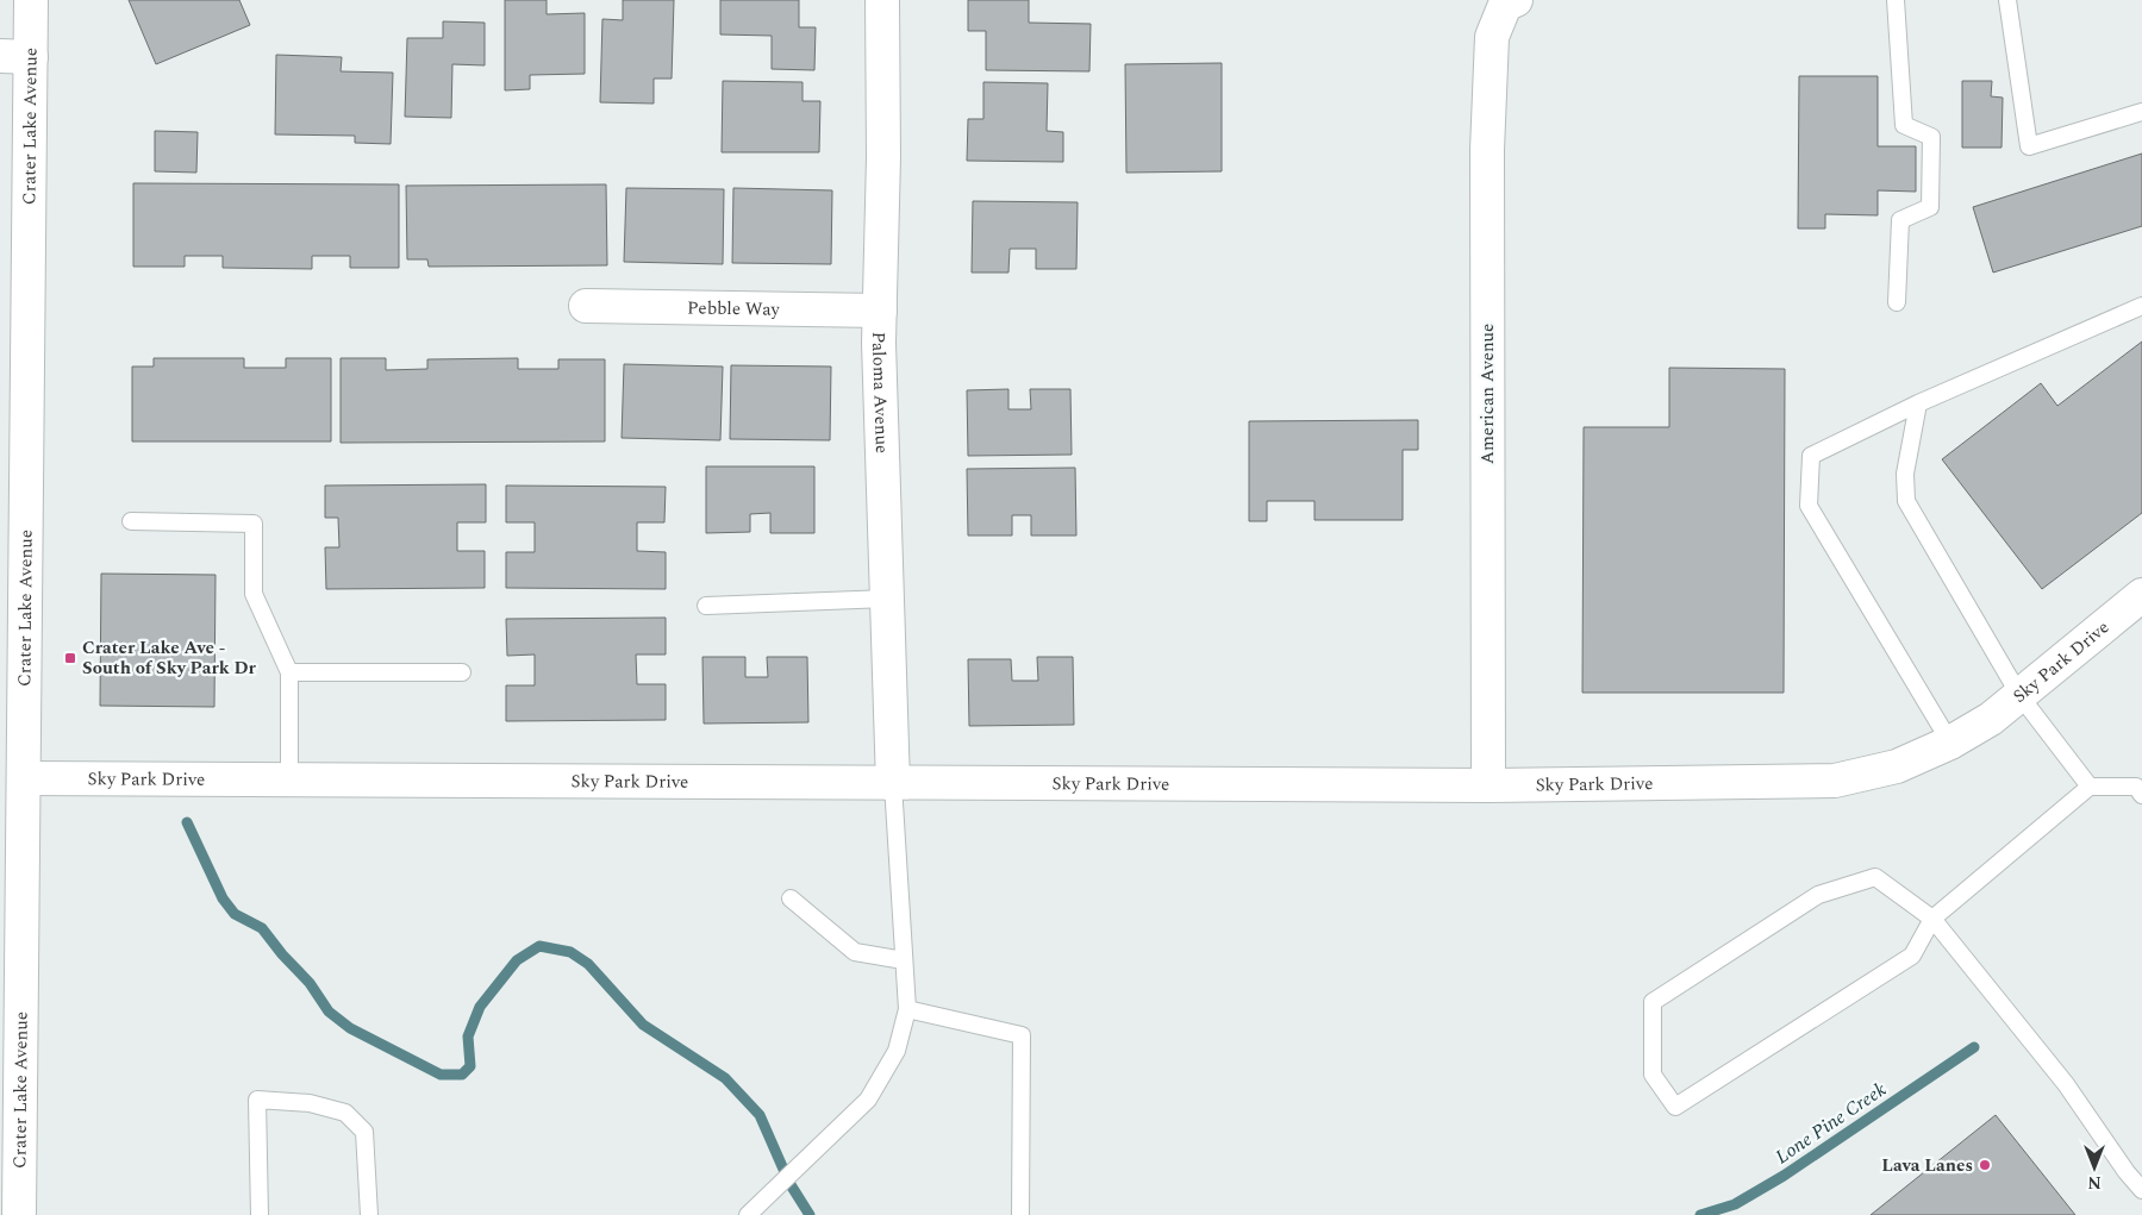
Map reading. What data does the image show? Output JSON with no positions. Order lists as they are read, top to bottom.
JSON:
{
  "streets": {
    "street": [
      "Crater Lake Avenue",
      "Pebble Way",
      "Paloma Avenue",
      "American Avenue",
      "Sky Park Drive"
    ]
  },
  "crossings": [
    ["Crater Lake Avenue", "Sky Park Drive"],
    ["Pebble Way", "Paloma Avenue"],
    ["Paloma Avenue", "Sky Park Drive"],
    ["American Avenue", "Sky Park Drive"]
  ],
  "water": ["Lone Pine Creek"],
  "places": {
    "transit": ["Crater Lake Ave - South of Sky Park Dr"],
    "other": ["Lava Lanes"]
  },
  "north": "bottom"
}
